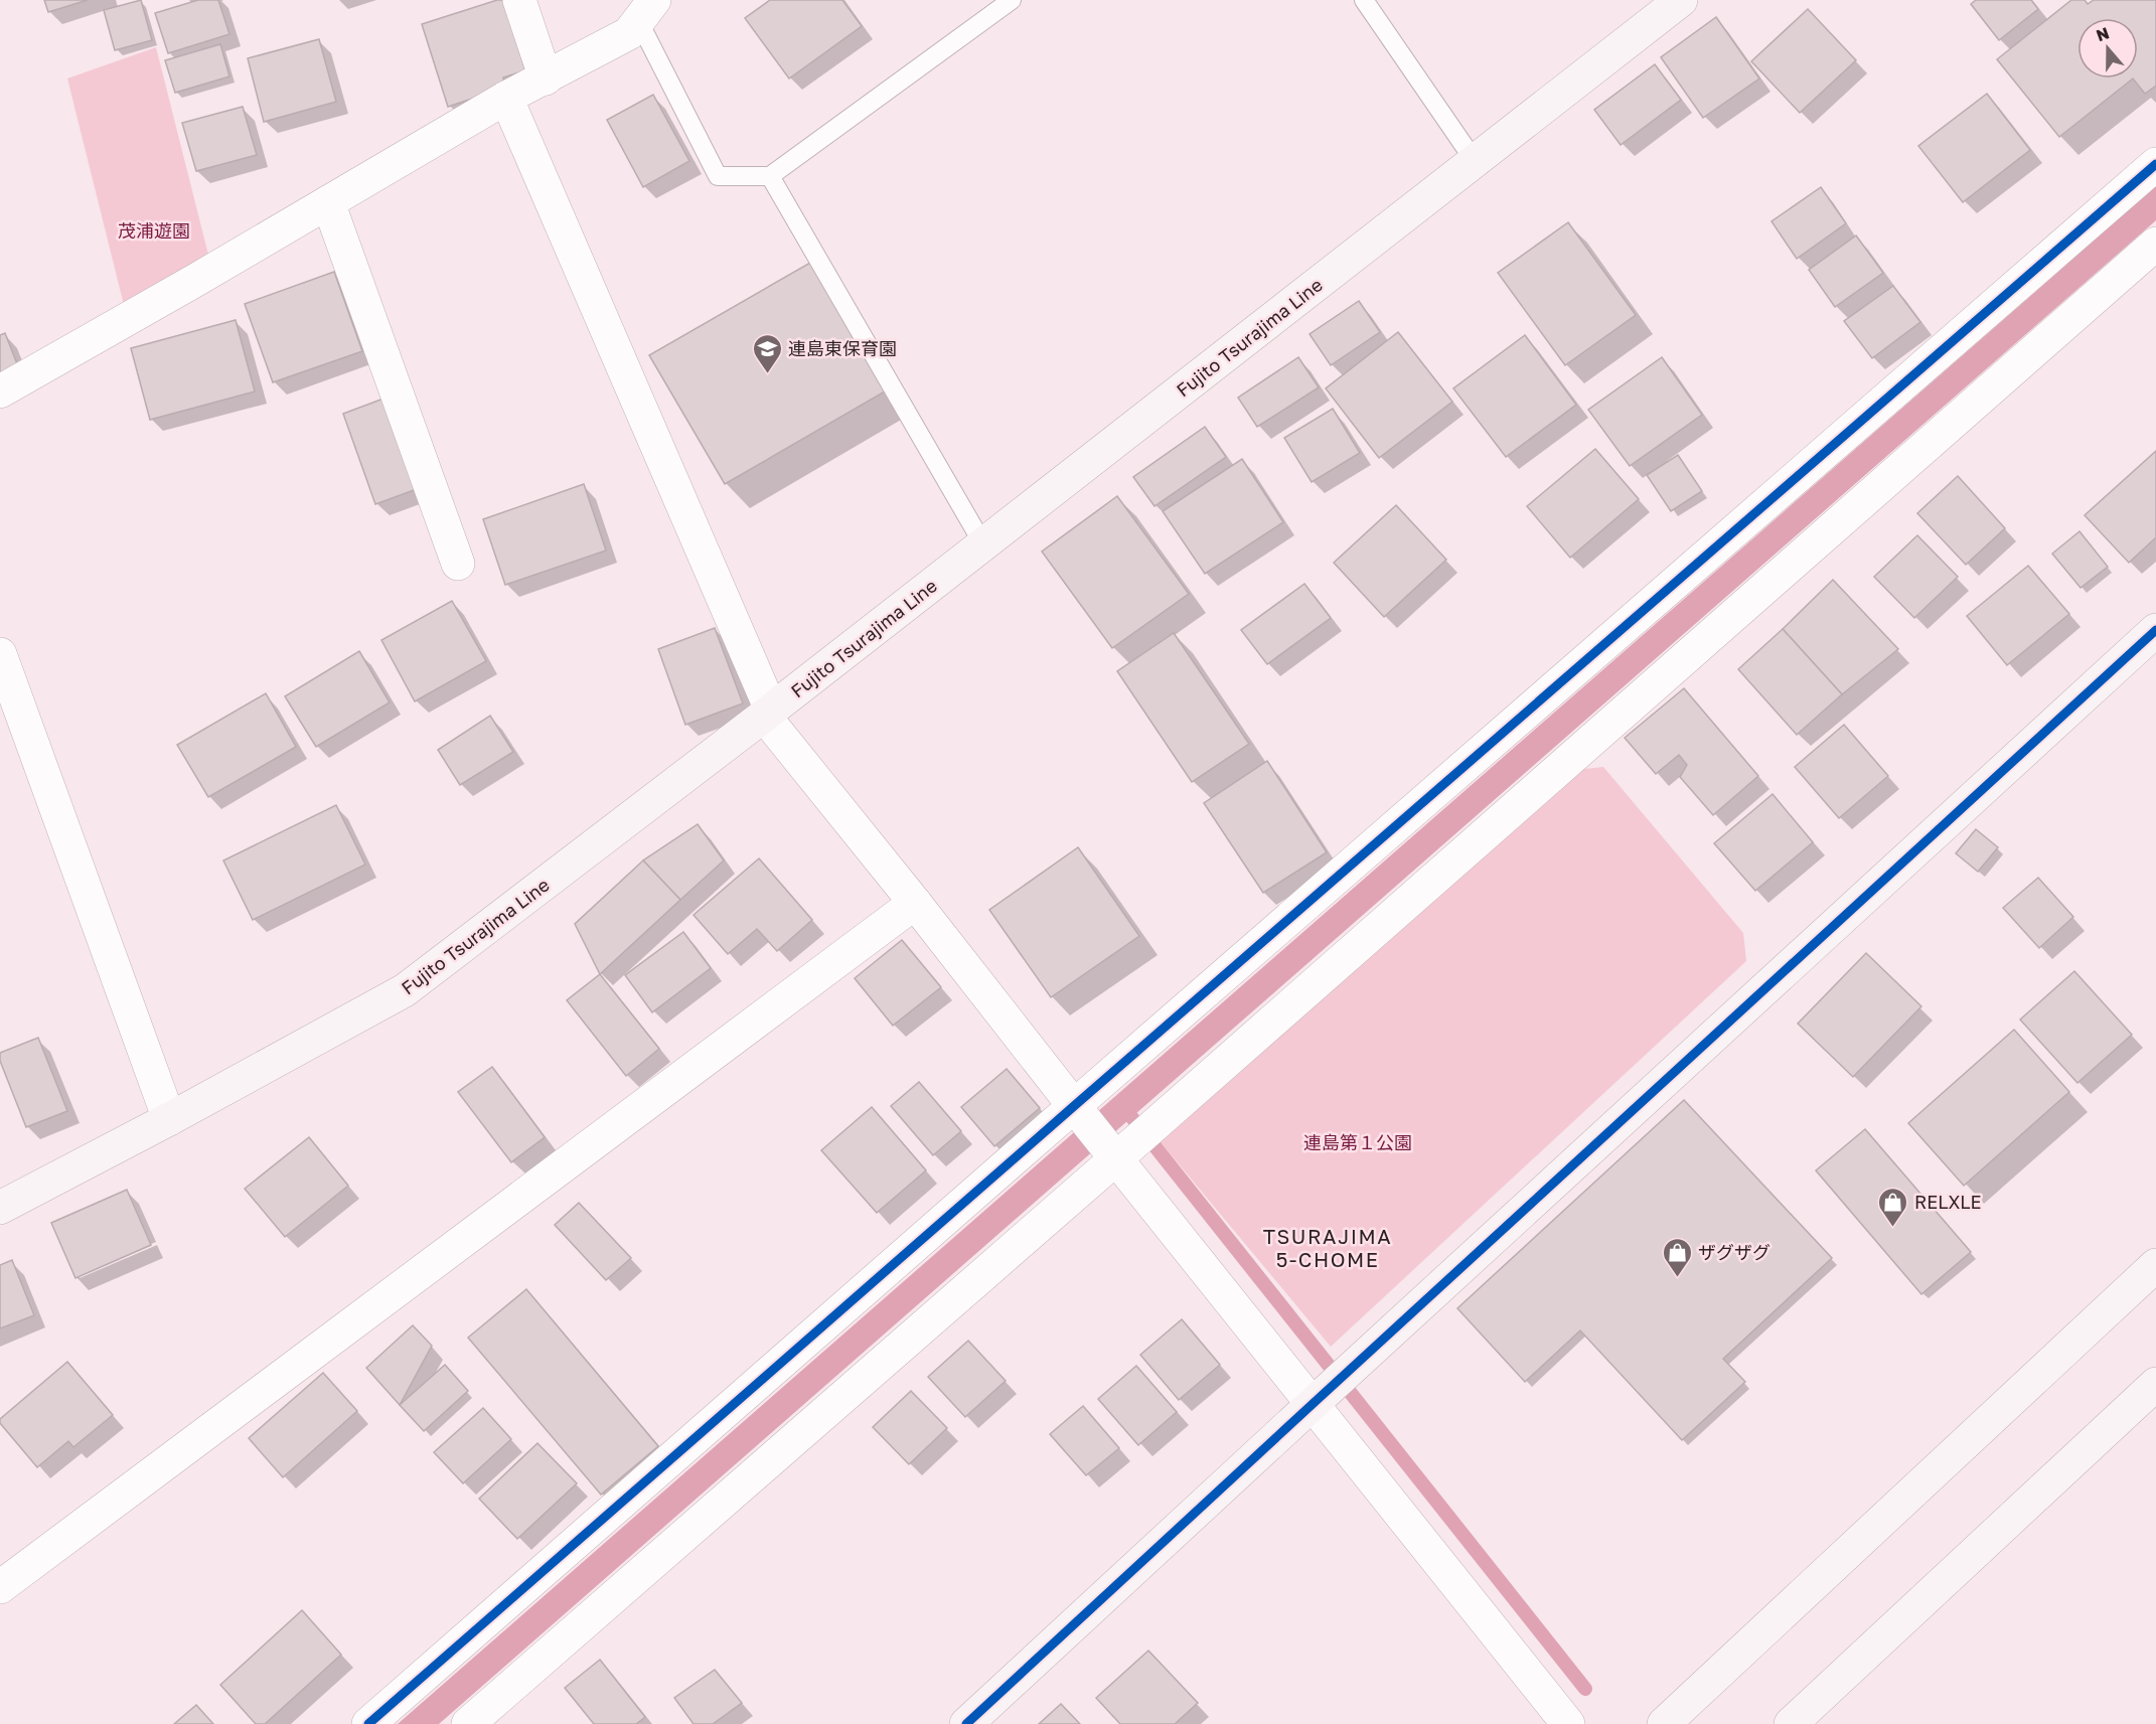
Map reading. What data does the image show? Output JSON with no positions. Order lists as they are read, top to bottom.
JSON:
{
  "streets": {
    "street": ["Fujito Tsurajima Line"]
  },
  "districts": ["TSURAJIMA 5-CHOME"],
  "parks": ["茂浦遊園", "連島第１公園"],
  "places": {
    "school or university": ["連島東保育園"],
    "shop": ["RELXLE", "ザグザグ"]
  },
  "north": "top"
}
